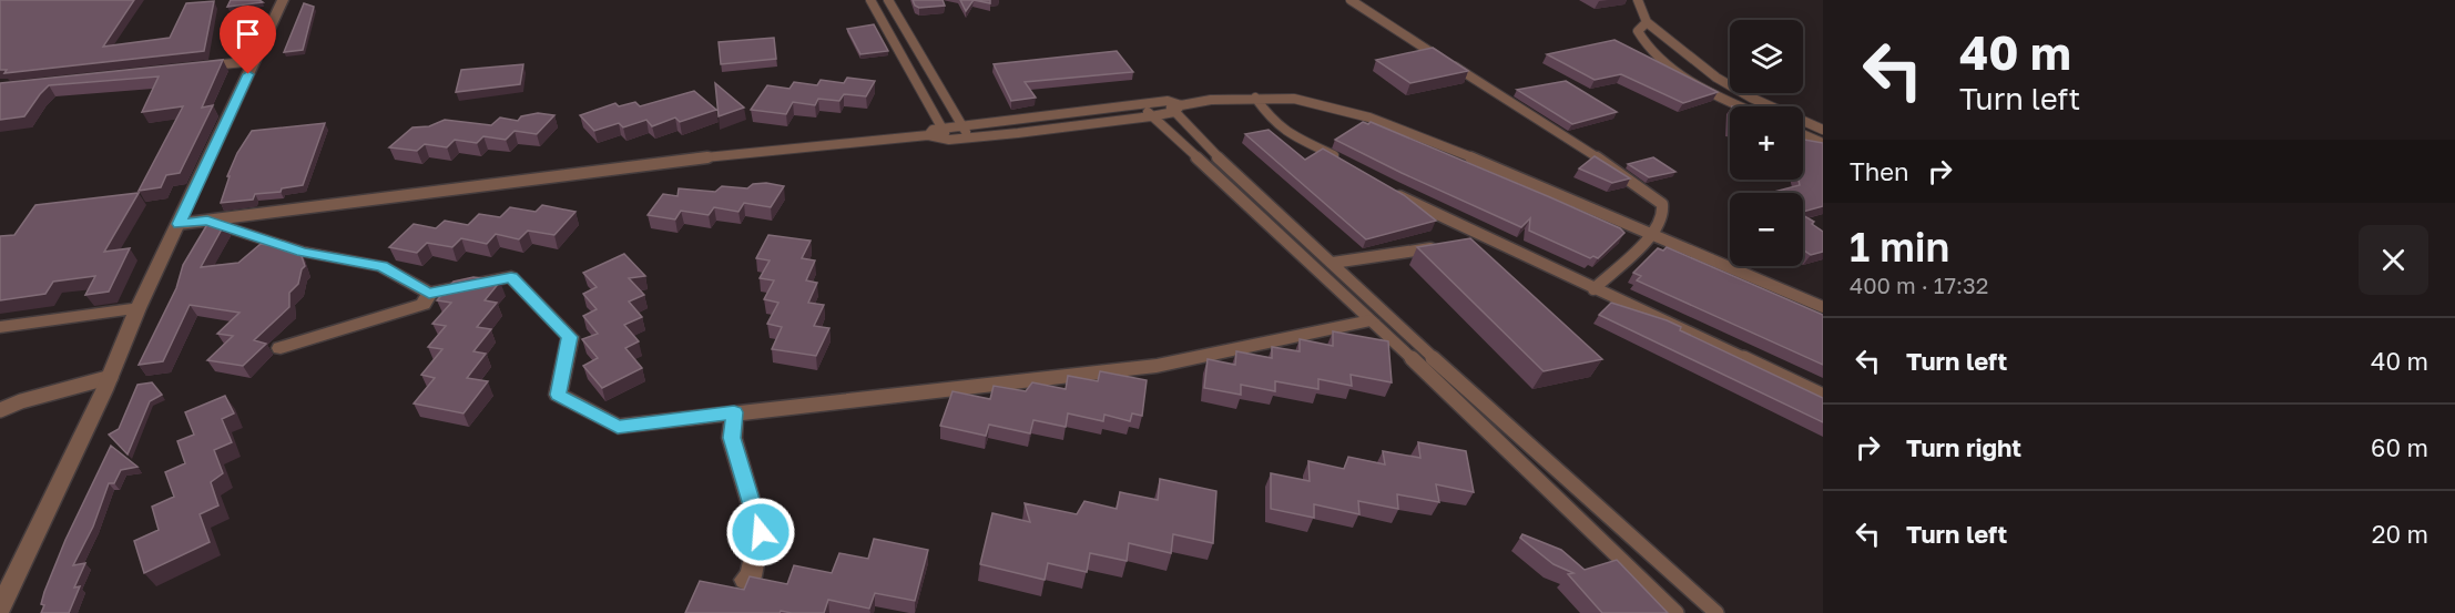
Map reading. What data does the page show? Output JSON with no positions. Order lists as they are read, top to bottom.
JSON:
{
  "page": {
    "turn": ["40 m", "Turn left"],
    "map_buttons": ["+", "−"],
    "then": "Then",
    "heading": ["1 min", "400 m · 17:32"],
    "list": [
      {
        "name": "Turn left",
        "value": "40 m"
      },
      {
        "name": "Turn right",
        "value": "60 m"
      },
      {
        "name": "Turn left",
        "value": "20 m"
      }
    ]
  }
}
